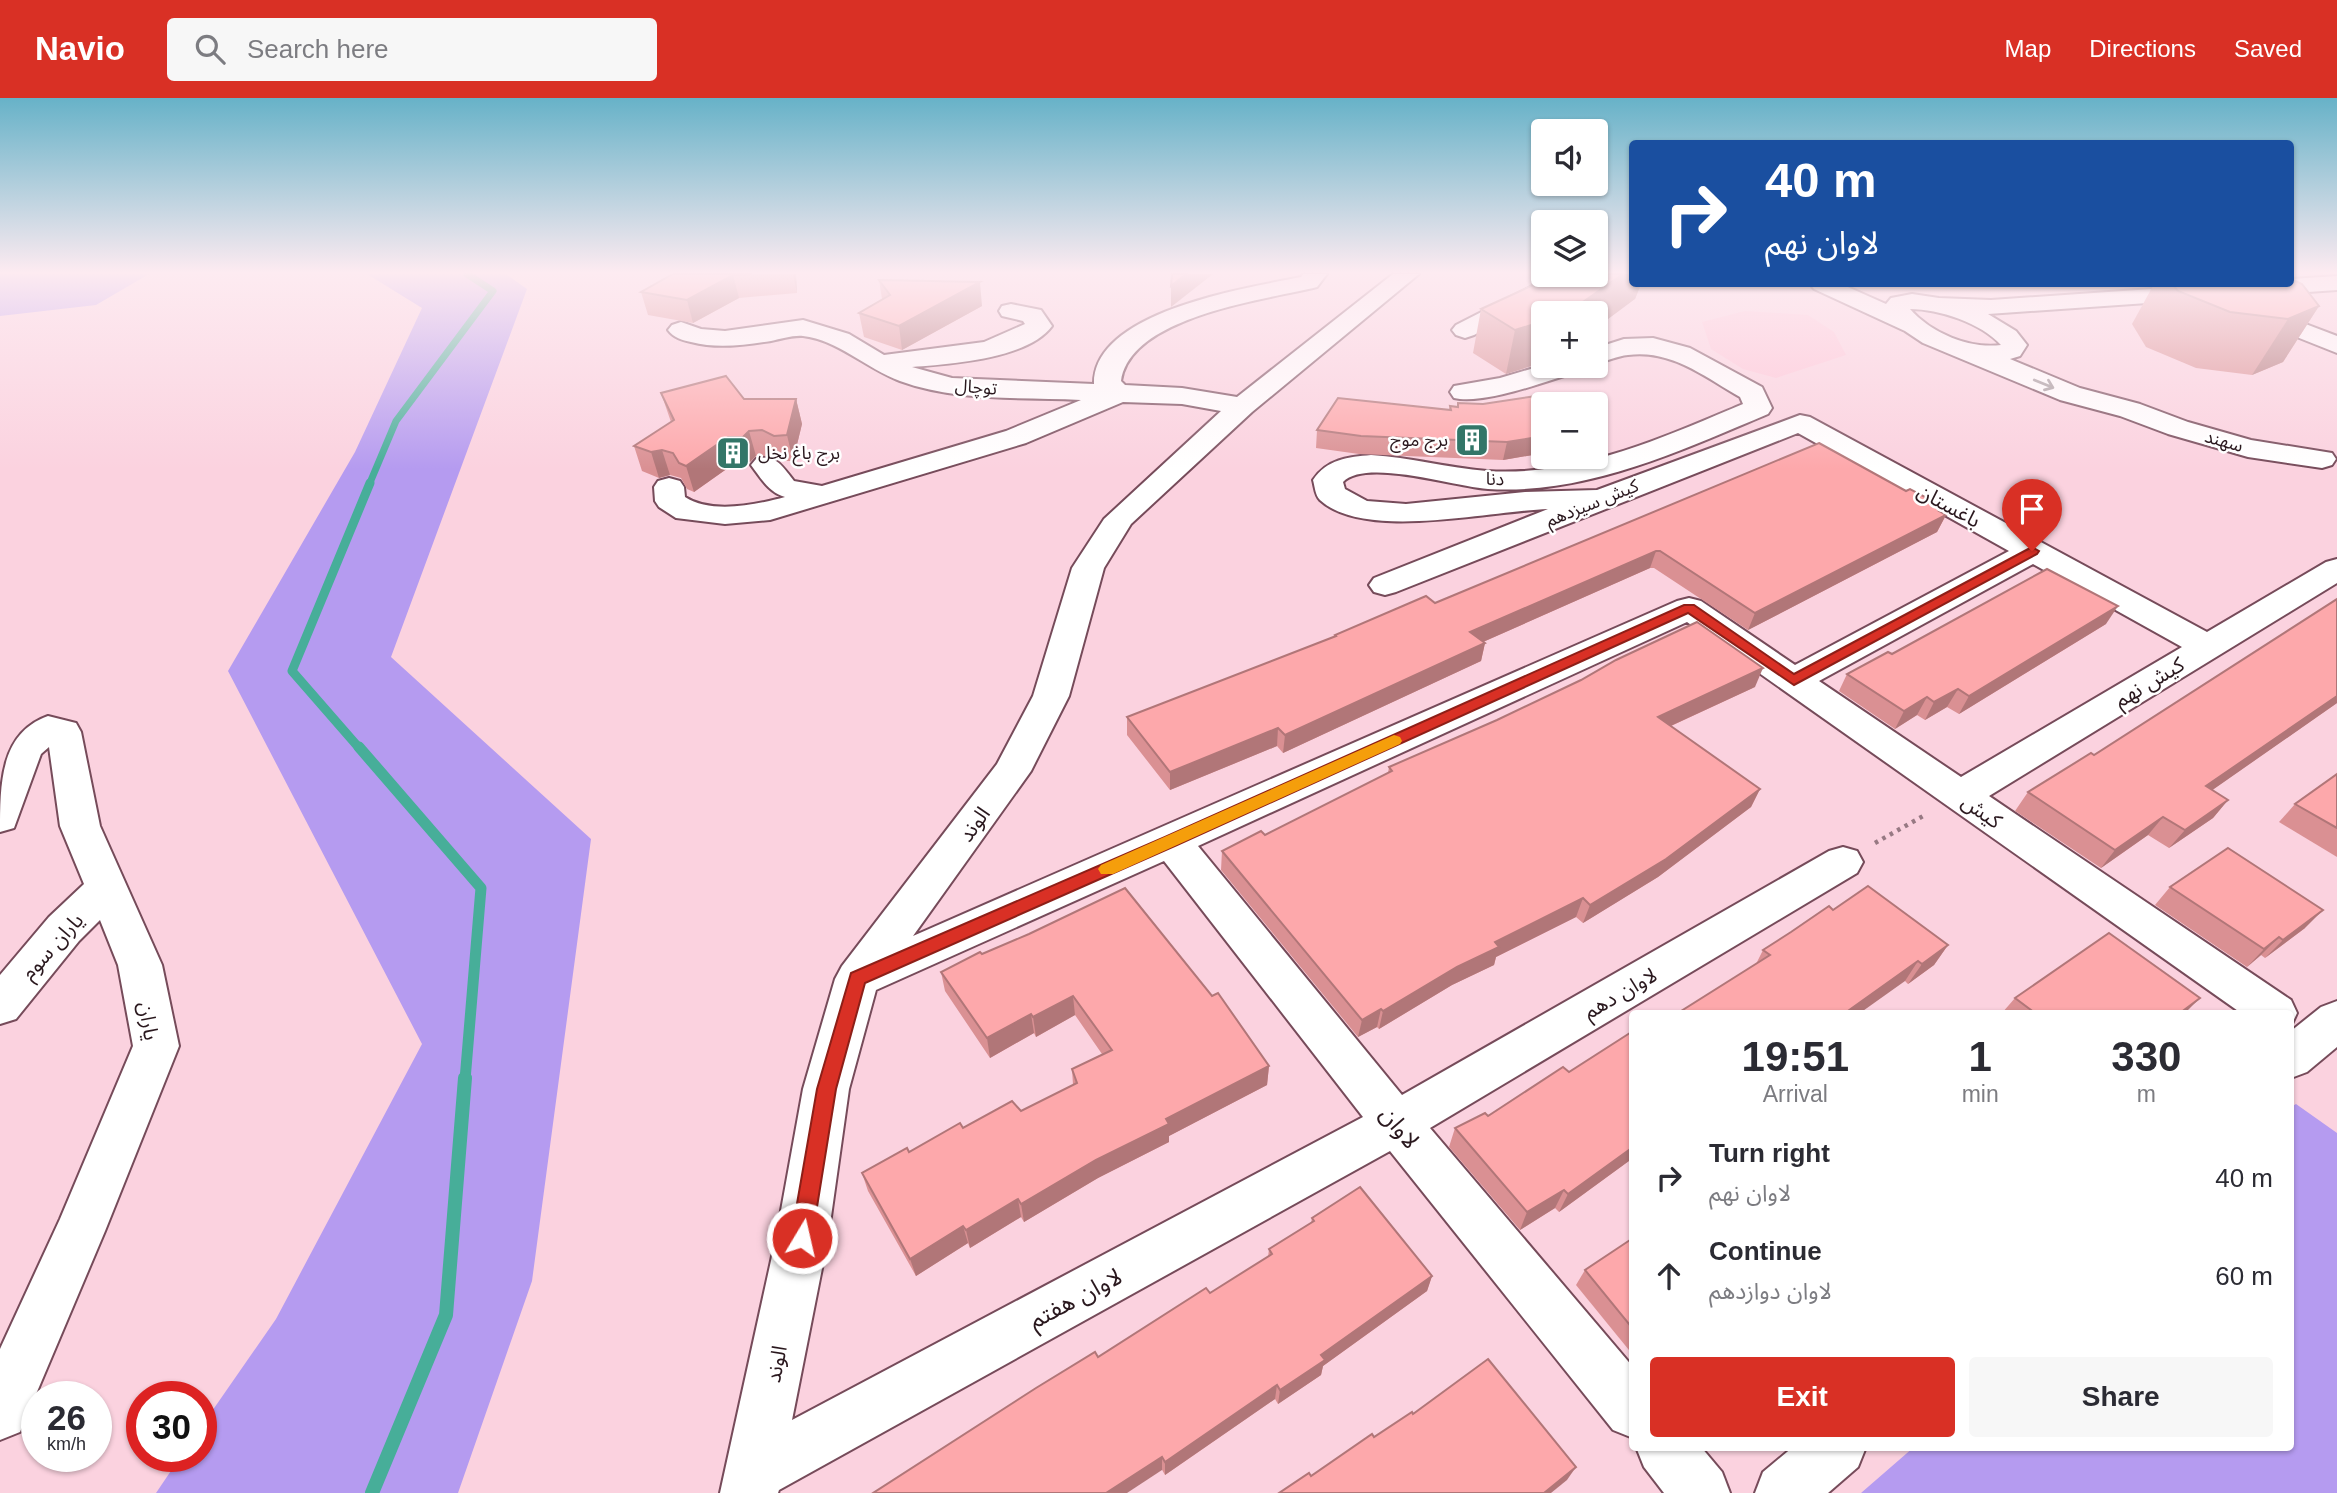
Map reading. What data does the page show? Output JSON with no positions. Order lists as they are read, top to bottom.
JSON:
{
  "streets": {
    "street": [
      "توچال",
      "سهند",
      "دنا",
      "کیش سیزدهم",
      "باغستان",
      "کیش نهم",
      "کیش",
      "الوند",
      "یاران سوم",
      "لاوان دهم",
      "یاران",
      "لاوان",
      "لاوان هفتم"
    ]
  },
  "crossings": [
    ["توچال", "الوند"],
    ["دنا", "کیش سیزدهم"],
    ["کیش سیزدهم", "باغستان"],
    ["باغستان", "کیش نهم"],
    ["کیش نهم", "کیش"],
    ["کیش", "لاوان"],
    ["الوند", "لاوان هفتم"],
    ["یاران سوم", "یاران"],
    ["لاوان دهم", "لاوان"],
    ["لاوان دهم", "لاوان هفتم"],
    ["لاوان", "لاوان هفتم"]
  ],
  "places": {
    "building": ["برج موج", "برج باغ نخل"]
  },
  "page": {
    "header": "Navio",
    "search": "Search here",
    "nav": ["Map", "Directions", "Saved"],
    "map_buttons": ["+", "−"],
    "turn": ["40 m", "لاوان نهم"],
    "eta": [
      "19:51",
      "Arrival",
      "1",
      "min",
      "330",
      "m"
    ],
    "list": [
      {
        "name": "Turn right",
        "note": "لاوان نهم",
        "value": "40 m"
      },
      {
        "name": "Continue",
        "note": "لاوان دوازدهم",
        "value": "60 m"
      }
    ],
    "buttons": ["Exit", "Share"],
    "speed": "26 km/h",
    "limit": "30"
  }
}
